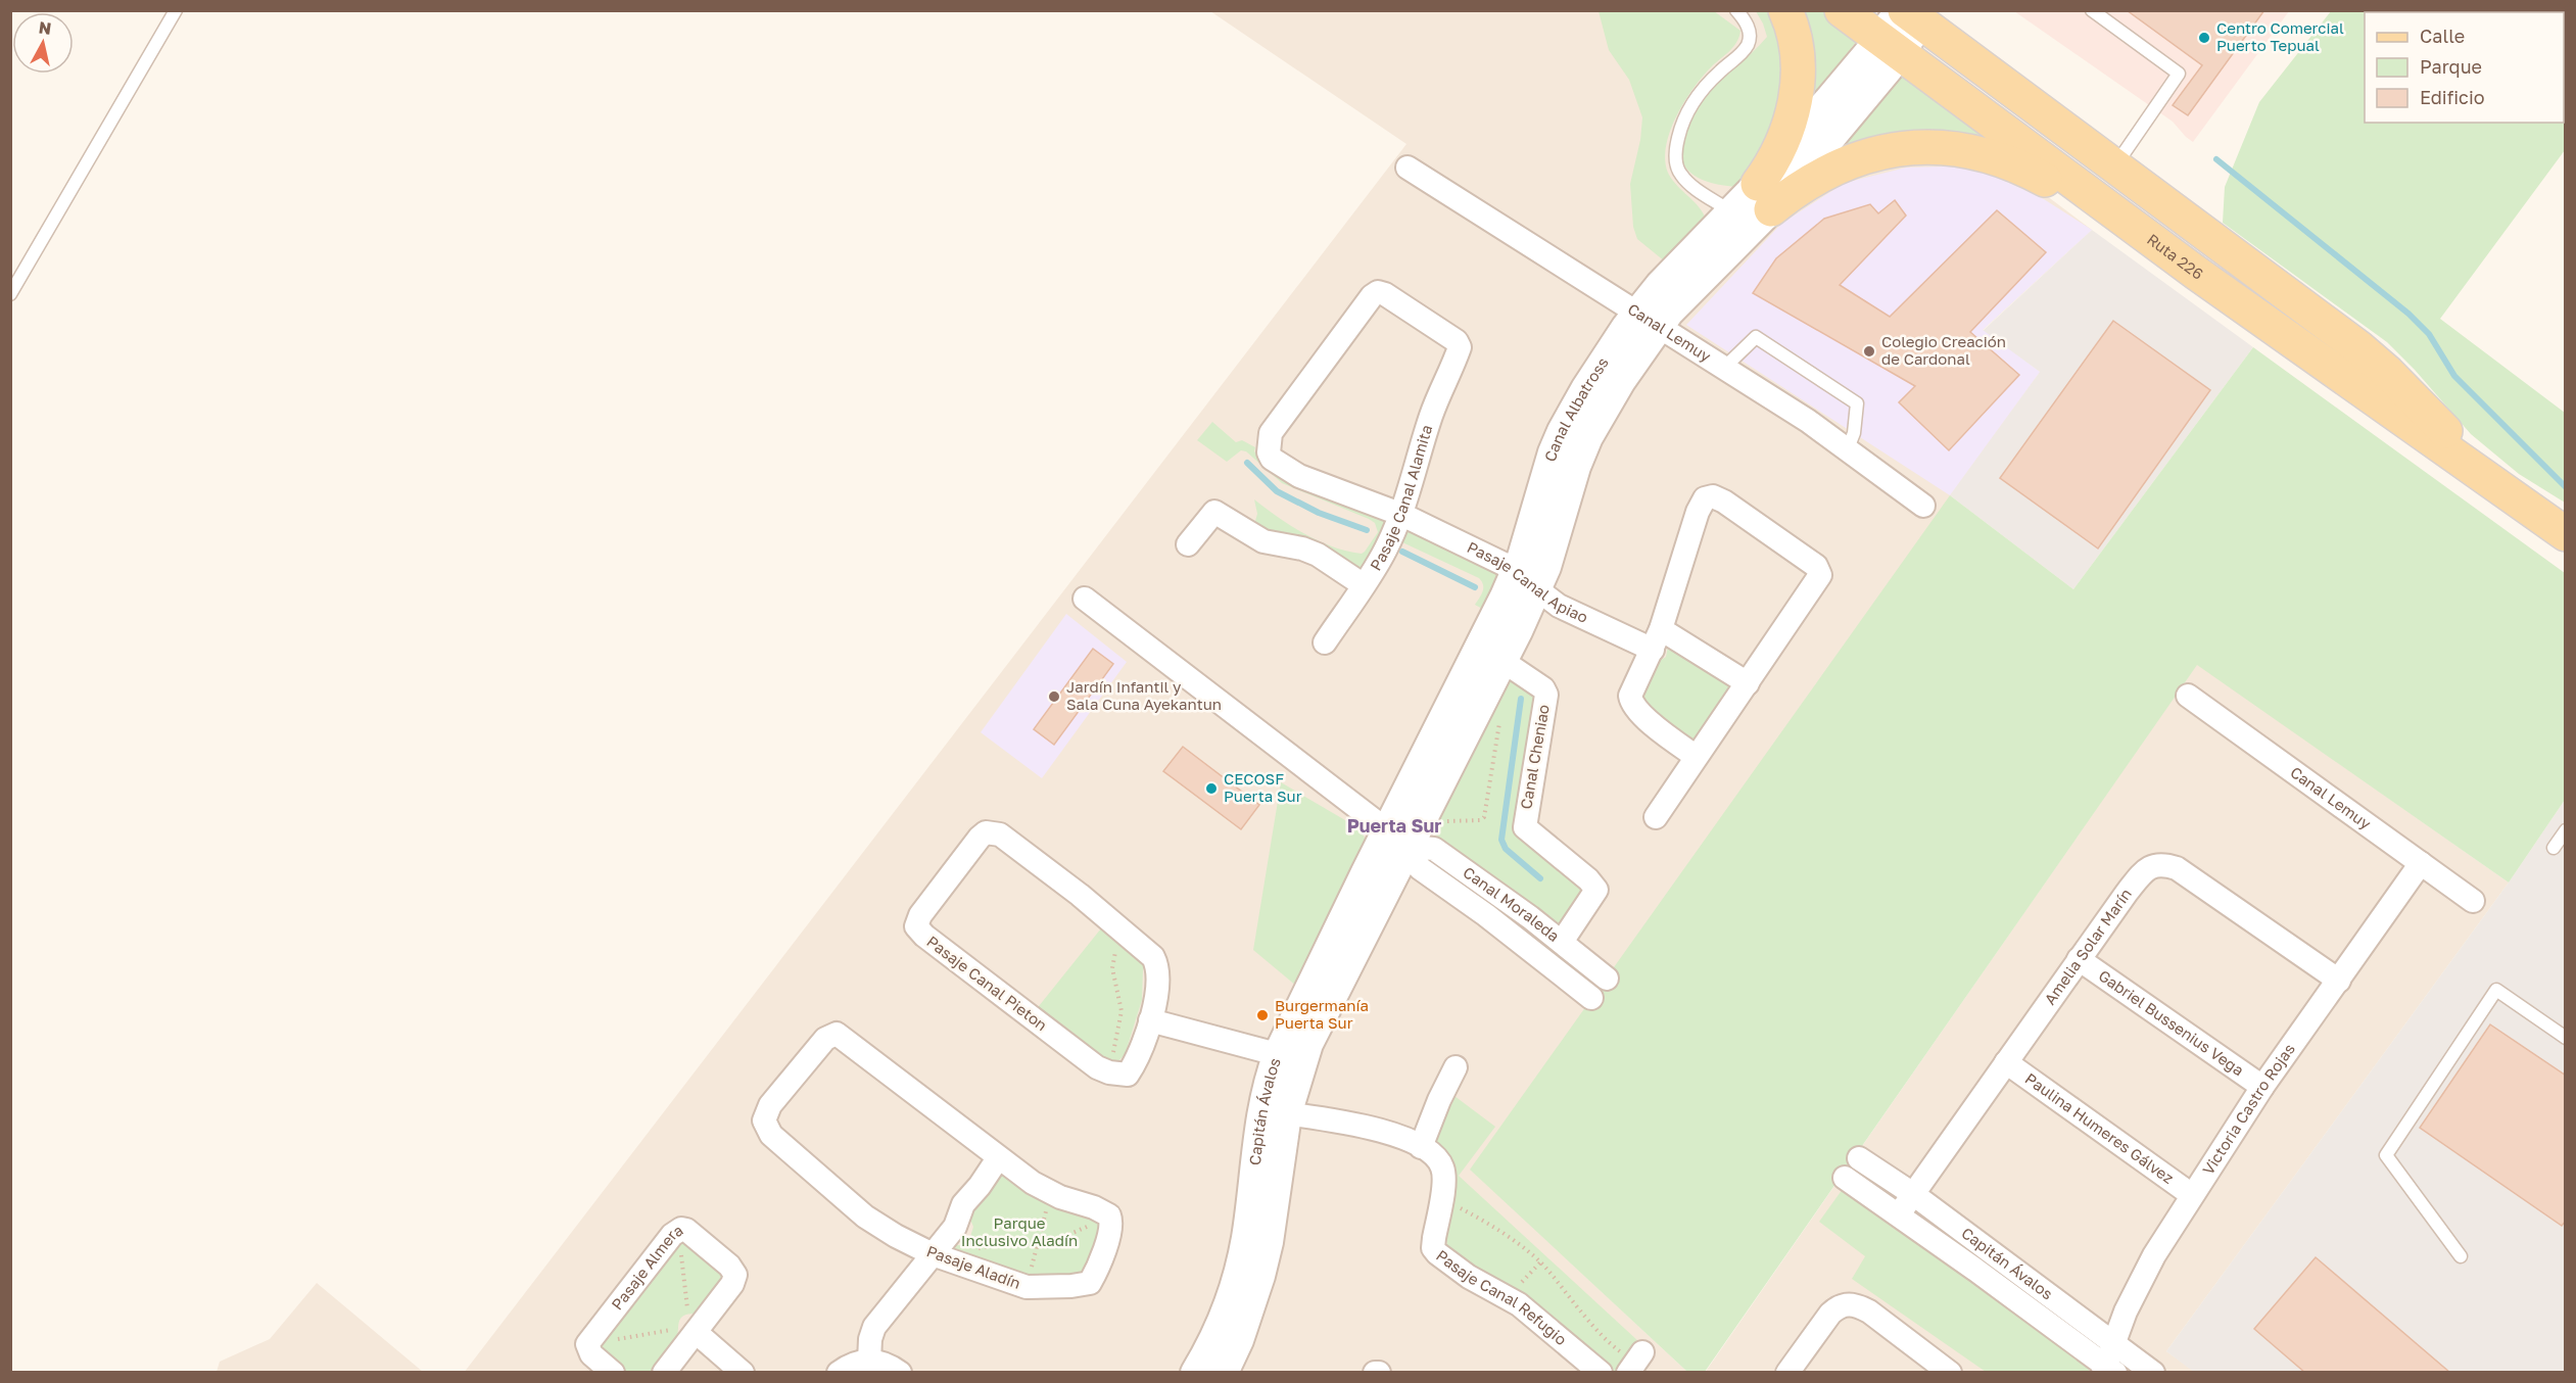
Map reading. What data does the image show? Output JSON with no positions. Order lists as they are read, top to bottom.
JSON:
{
  "streets": {
    "main road": ["Ruta 226"],
    "street": [
      "Canal Lemuy",
      "Canal Albatross",
      "Pasaje Canal Alamita",
      "Pasaje Canal Apiao",
      "Canal Cheniao",
      "Canal Moraleda",
      "Amelia Solar Marín",
      "Pasaje Canal Pieton",
      "Gabriel Bussenius Vega",
      "Victoria Castro Rojas",
      "Capitán Ávalos",
      "Paulina Humeres Gálvez",
      "Pasaje Aladín",
      "Pasaje Almera",
      "Pasaje Canal Refugio"
    ]
  },
  "crossings": [
    ["Ruta 226", "Canal Albatross"],
    ["Canal Lemuy", "Canal Albatross"],
    ["Canal Lemuy", "Victoria Castro Rojas"],
    ["Canal Albatross", "Pasaje Canal Apiao"],
    ["Canal Albatross", "Canal Cheniao"],
    ["Canal Albatross", "Canal Moraleda"],
    ["Canal Albatross", "Capitán Ávalos"],
    ["Pasaje Canal Alamita", "Pasaje Canal Apiao"],
    ["Canal Cheniao", "Canal Moraleda"],
    ["Canal Moraleda", "Capitán Ávalos"],
    ["Amelia Solar Marín", "Gabriel Bussenius Vega"],
    ["Amelia Solar Marín", "Victoria Castro Rojas"],
    ["Amelia Solar Marín", "Capitán Ávalos"],
    ["Amelia Solar Marín", "Paulina Humeres Gálvez"],
    ["Gabriel Bussenius Vega", "Victoria Castro Rojas"],
    ["Victoria Castro Rojas", "Capitán Ávalos"],
    ["Victoria Castro Rojas", "Paulina Humeres Gálvez"],
    ["Capitán Ávalos", "Pasaje Canal Refugio"]
  ],
  "districts": ["Puerta Sur"],
  "parks": ["Parque Inclusivo Aladín"],
  "places": [
    "Centro Comercial Puerto Tepual",
    "Colegio Creación de Cardonal",
    "Jardín Infantil y Sala Cuna Ayekantun",
    "CECOSF Puerta Sur",
    "Burgermanía Puerta Sur"
  ],
  "legend": ["Calle", "Parque", "Edificio"],
  "north": "top"
}
